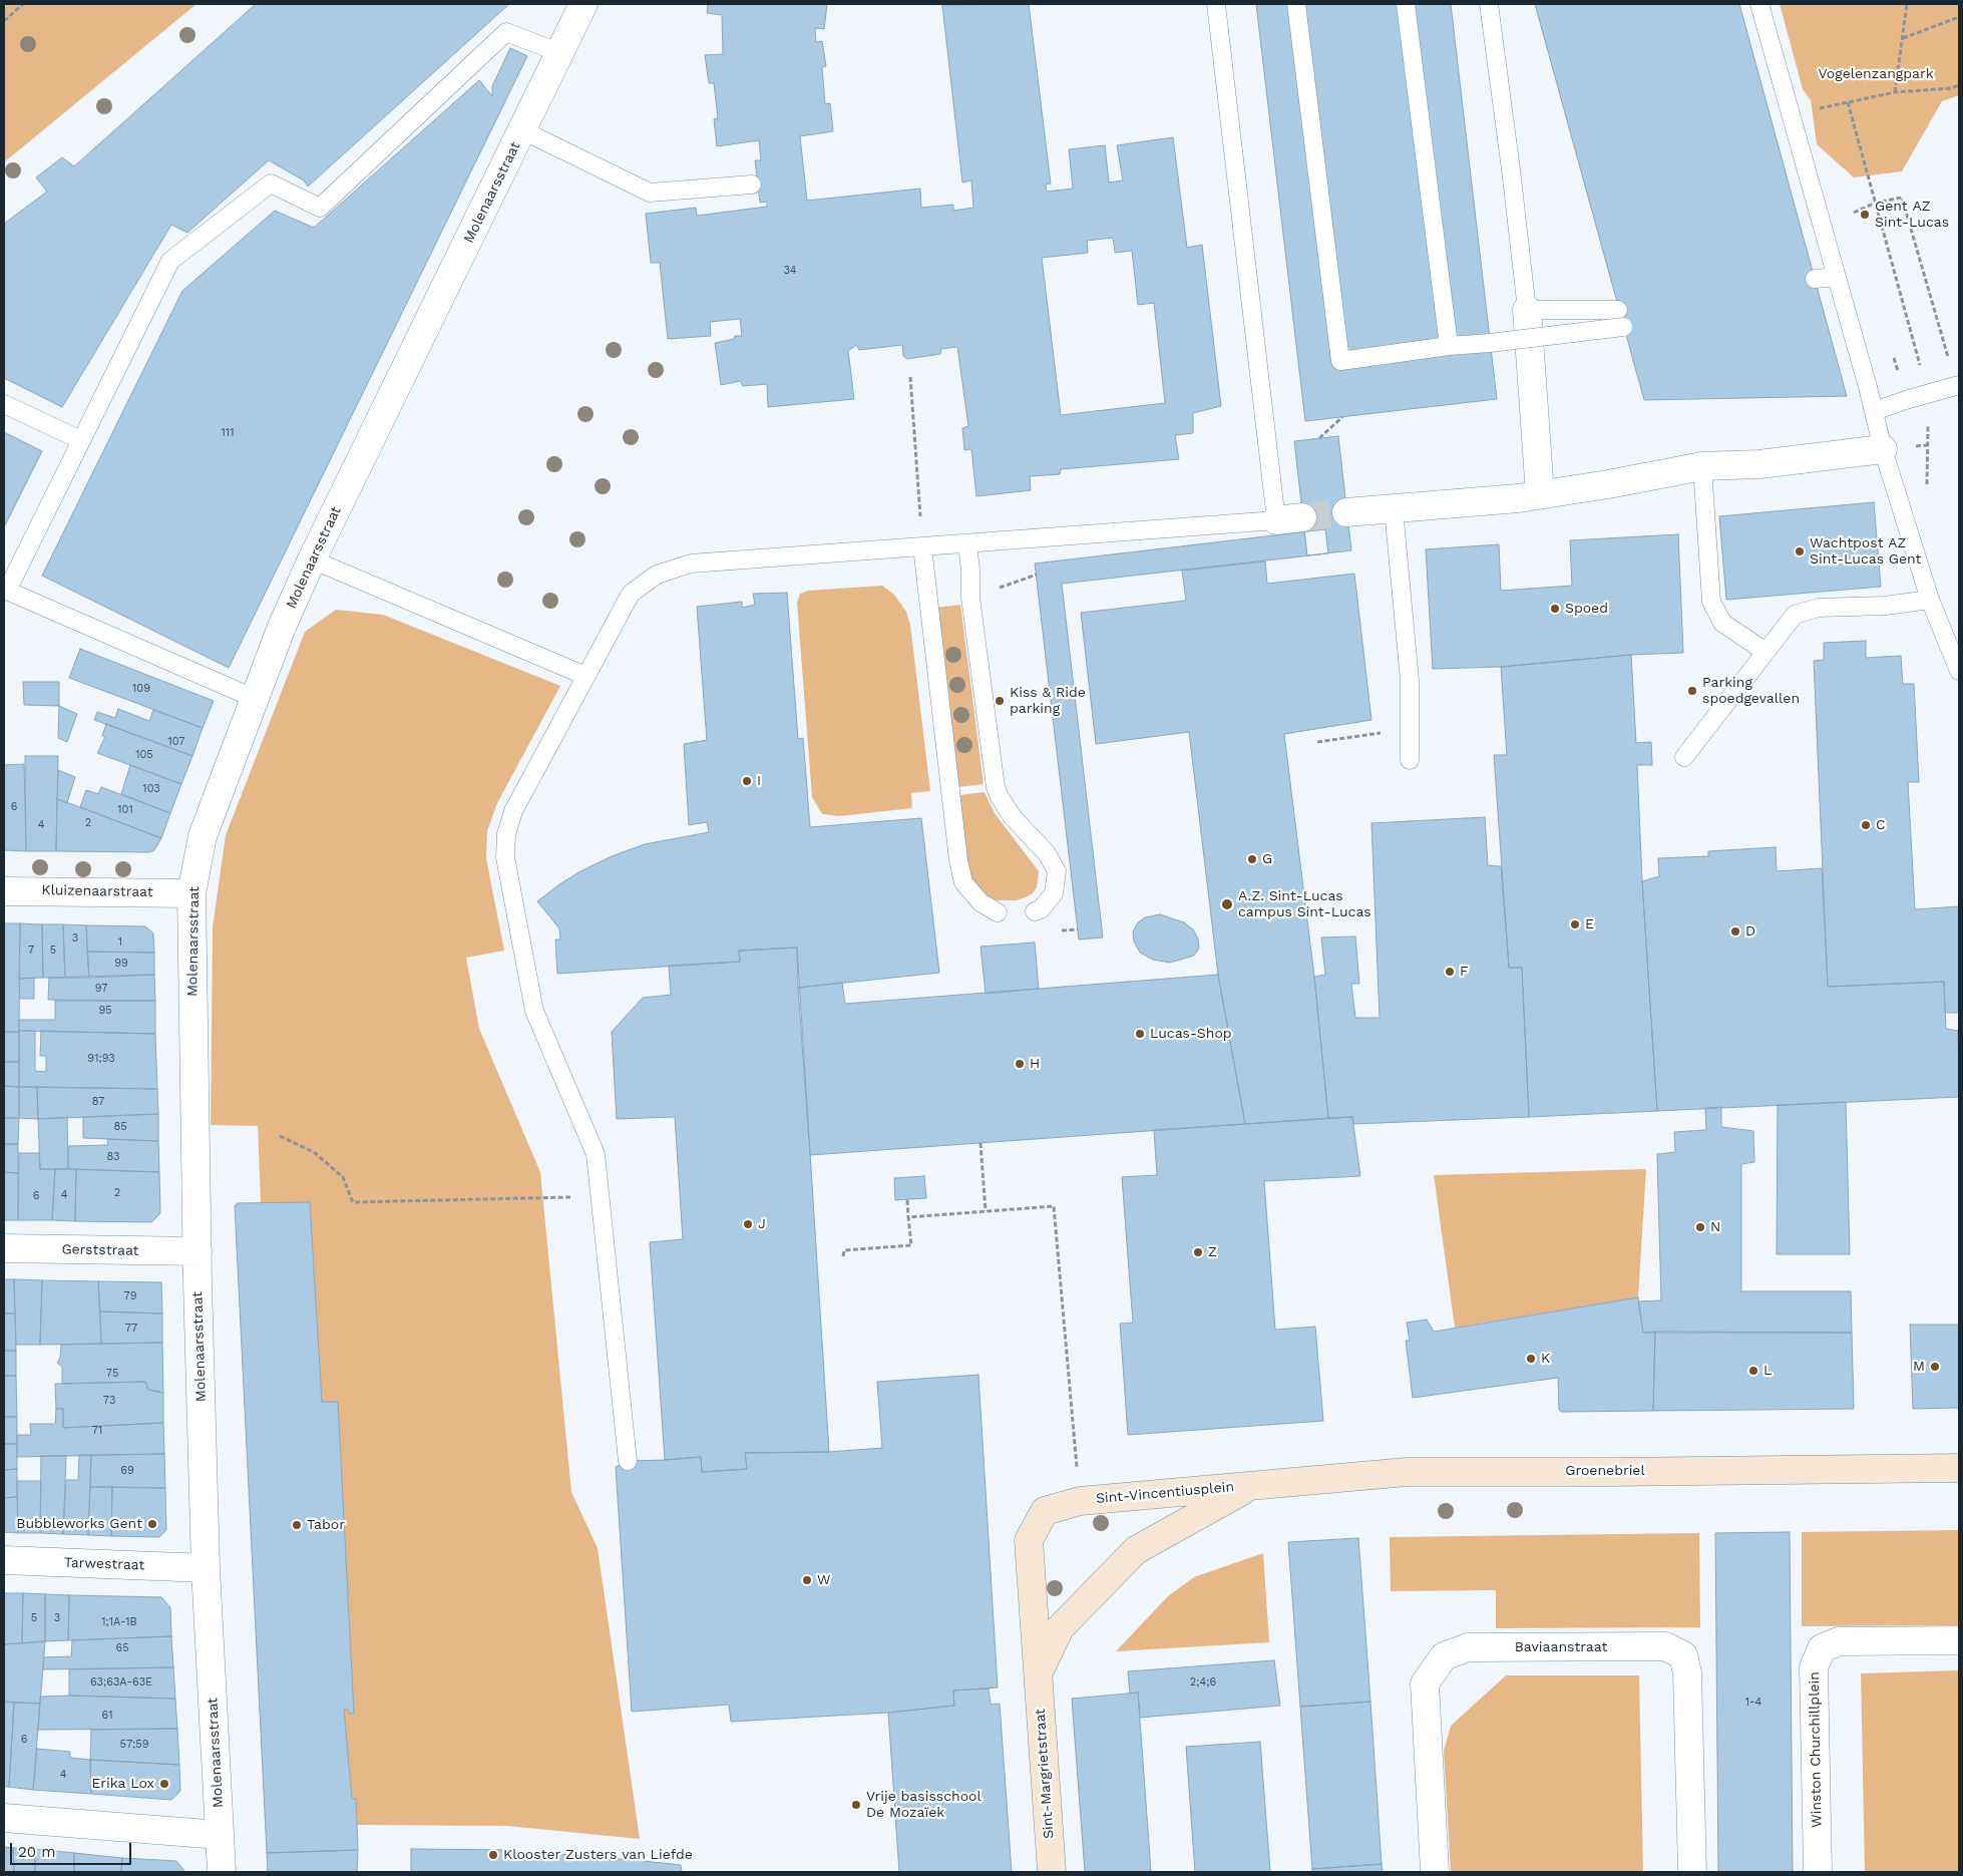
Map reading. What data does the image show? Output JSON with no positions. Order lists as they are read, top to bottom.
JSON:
{
  "streets": {
    "street": [
      "Molenaarsstraat",
      "Kluizenaarstraat",
      "Gerststraat",
      "Groenebriel",
      "Sint-Vincentiusplein",
      "Tarwestraat",
      "Baviaanstraat",
      "Winston Churchillplein",
      "Sint-Margrietstraat"
    ]
  },
  "crossings": [
    ["Molenaarsstraat", "Kluizenaarstraat"],
    ["Molenaarsstraat", "Gerststraat"],
    ["Molenaarsstraat", "Tarwestraat"],
    ["Groenebriel", "Sint-Vincentiusplein"],
    ["Sint-Vincentiusplein", "Sint-Margrietstraat"]
  ],
  "parks": ["Vogelenzangpark"],
  "places": [
    "Gent AZ Sint-Lucas",
    "Wachtpost AZ Sint-Lucas Gent",
    "Spoed",
    "Parking spoedgevallen",
    "Kiss & Ride parking",
    "I",
    "C",
    "G",
    "A.Z. Sint-Lucas campus Sint-Lucas",
    "E",
    "D",
    "F",
    "Lucas-Shop",
    "H",
    "J",
    "N",
    "Z",
    "K",
    "M",
    "L",
    "Bubbleworks Gent",
    "Tabor",
    "W",
    "Erika Lox",
    "Vrije basisschool De Mozaïek",
    "Klooster Zusters van Liefde"
  ],
  "house_numbers": [
    "34",
    "111",
    "109",
    "107",
    "105",
    "103",
    "6",
    "101",
    "2",
    "4",
    "3",
    "1",
    "7",
    "5",
    "99",
    "97",
    "95",
    "91;93",
    "87",
    "85",
    "83",
    "2",
    "4",
    "6",
    "79",
    "77",
    "75",
    "73",
    "71",
    "69",
    "5",
    "3",
    "1;1A-1B",
    "65",
    "63;63A-63E",
    "2;4;6",
    "1-4",
    "61",
    "6",
    "57;59",
    "4"
  ],
  "scale_bar": "20 m"
}
